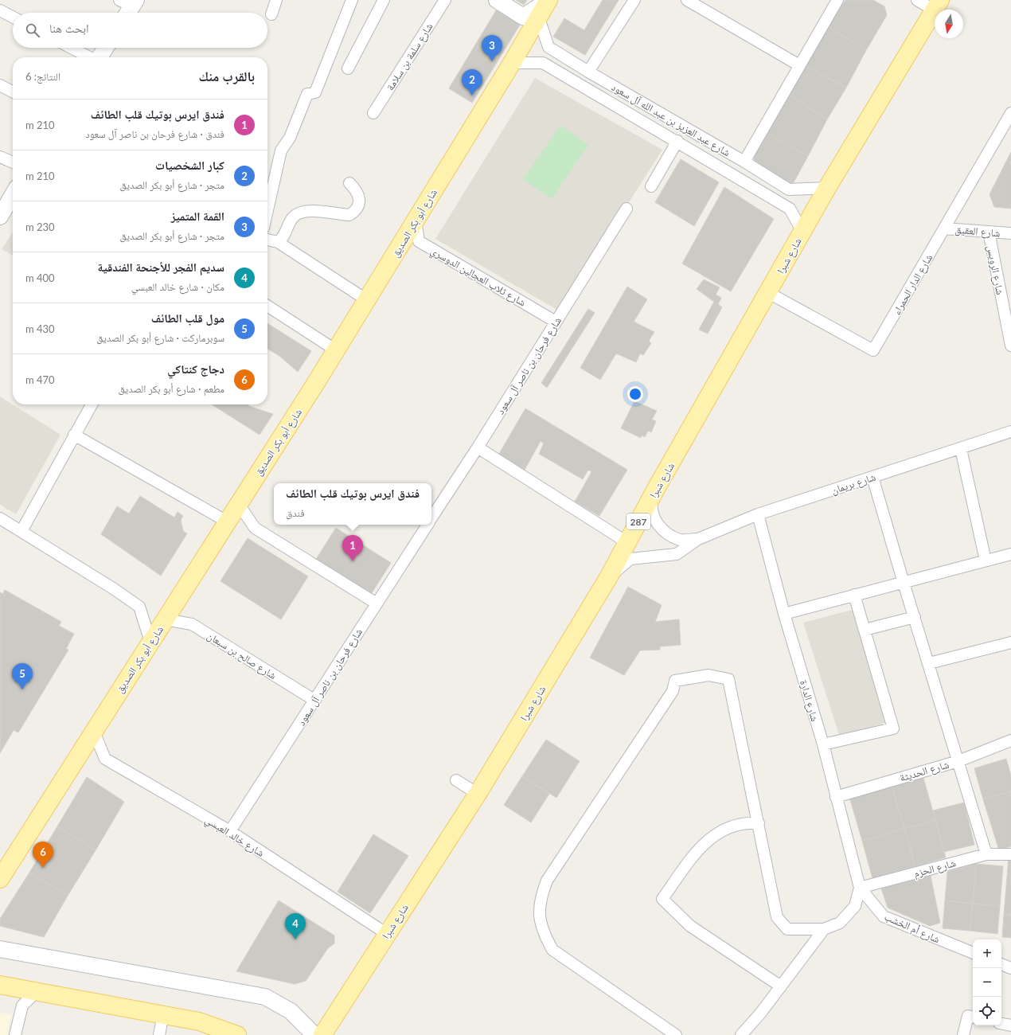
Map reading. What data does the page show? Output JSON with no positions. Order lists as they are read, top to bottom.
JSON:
{
  "streets": {
    "main road": ["شارع أبو بكر الصديق", "شارع شبرا", "287"],
    "street": [
      "شارع سلمة بن سلامة",
      "شارع عبد العزيز بن عبد الله آل سعود",
      "شارع العقيق",
      "شارع الرويس",
      "شارع ثلاب العجالين الدوسري",
      "شارع الدار الحمراء",
      "شارع فرحان بن ناصر آل سعود",
      "شارع بريمان",
      "شارع صالح بن سبعان",
      "شارع الدارة",
      "شارع الحديثة",
      "شارع خالد العبسي",
      "شارع الحزم",
      "شارع أم الخشب"
    ]
  },
  "crossings": [
    ["شارع عبد العزيز بن عبد الله آل سعود", "شارع أبو بكر الصديق"],
    ["شارع عبد العزيز بن عبد الله آل سعود", "شارع شبرا"],
    ["شارع أبو بكر الصديق", "شارع ثلاب العجالين الدوسري"],
    ["شارع أبو بكر الصديق", "شارع صالح بن سبعان"],
    ["شارع أبو بكر الصديق", "شارع خالد العبسي"],
    ["شارع العقيق", "شارع الرويس"],
    ["شارع العقيق", "شارع الدار الحمراء"],
    ["شارع شبرا", "شارع الدار الحمراء"],
    ["شارع شبرا", "شارع خالد العبسي"],
    ["شارع ثلاب العجالين الدوسري", "شارع فرحان بن ناصر آل سعود"],
    ["شارع فرحان بن ناصر آل سعود", "شارع صالح بن سبعان"],
    ["شارع فرحان بن ناصر آل سعود", "شارع خالد العبسي"],
    ["شارع بريمان", "شارع الدارة"],
    ["شارع الدارة", "شارع الحديثة"],
    ["شارع الدارة", "شارع الحزم"],
    ["شارع الدارة", "شارع أم الخشب"],
    ["شارع الحزم", "شارع أم الخشب"]
  ],
  "north": "bottom",
  "page": {
    "search": "ابحث هنا",
    "pins": [
      "3",
      "2",
      "1",
      "5",
      "6",
      "4"
    ],
    "heading": ["بالقرب منك", "النتائج: 6"],
    "list": [
      {
        "mark": "1",
        "name": "فندق ايرس بوتيك قلب الطائف",
        "note": "فندق · شارع فرحان بن ناصر آل سعود",
        "value": "210 m"
      },
      {
        "mark": "2",
        "name": "كبار الشخصيات",
        "note": "متجر · شارع أبو بكر الصديق",
        "value": "210 m"
      },
      {
        "mark": "3",
        "name": "القمة المتميز",
        "note": "متجر · شارع أبو بكر الصديق",
        "value": "230 m"
      },
      {
        "mark": "4",
        "name": "سديم الفجر للأجنحة الفندقية",
        "note": "مكان · شارع خالد العبسي",
        "value": "400 m"
      },
      {
        "mark": "5",
        "name": "مول قلب الطائف",
        "note": "سوبرماركت · شارع أبو بكر الصديق",
        "value": "430 m"
      },
      {
        "mark": "6",
        "name": "دجاج كنتاكي",
        "note": "مطعم · شارع أبو بكر الصديق",
        "value": "470 m"
      }
    ],
    "popup": ["فندق ايرس بوتيك قلب الطائف", "فندق"],
    "map_buttons": ["+", "−"]
  }
}
